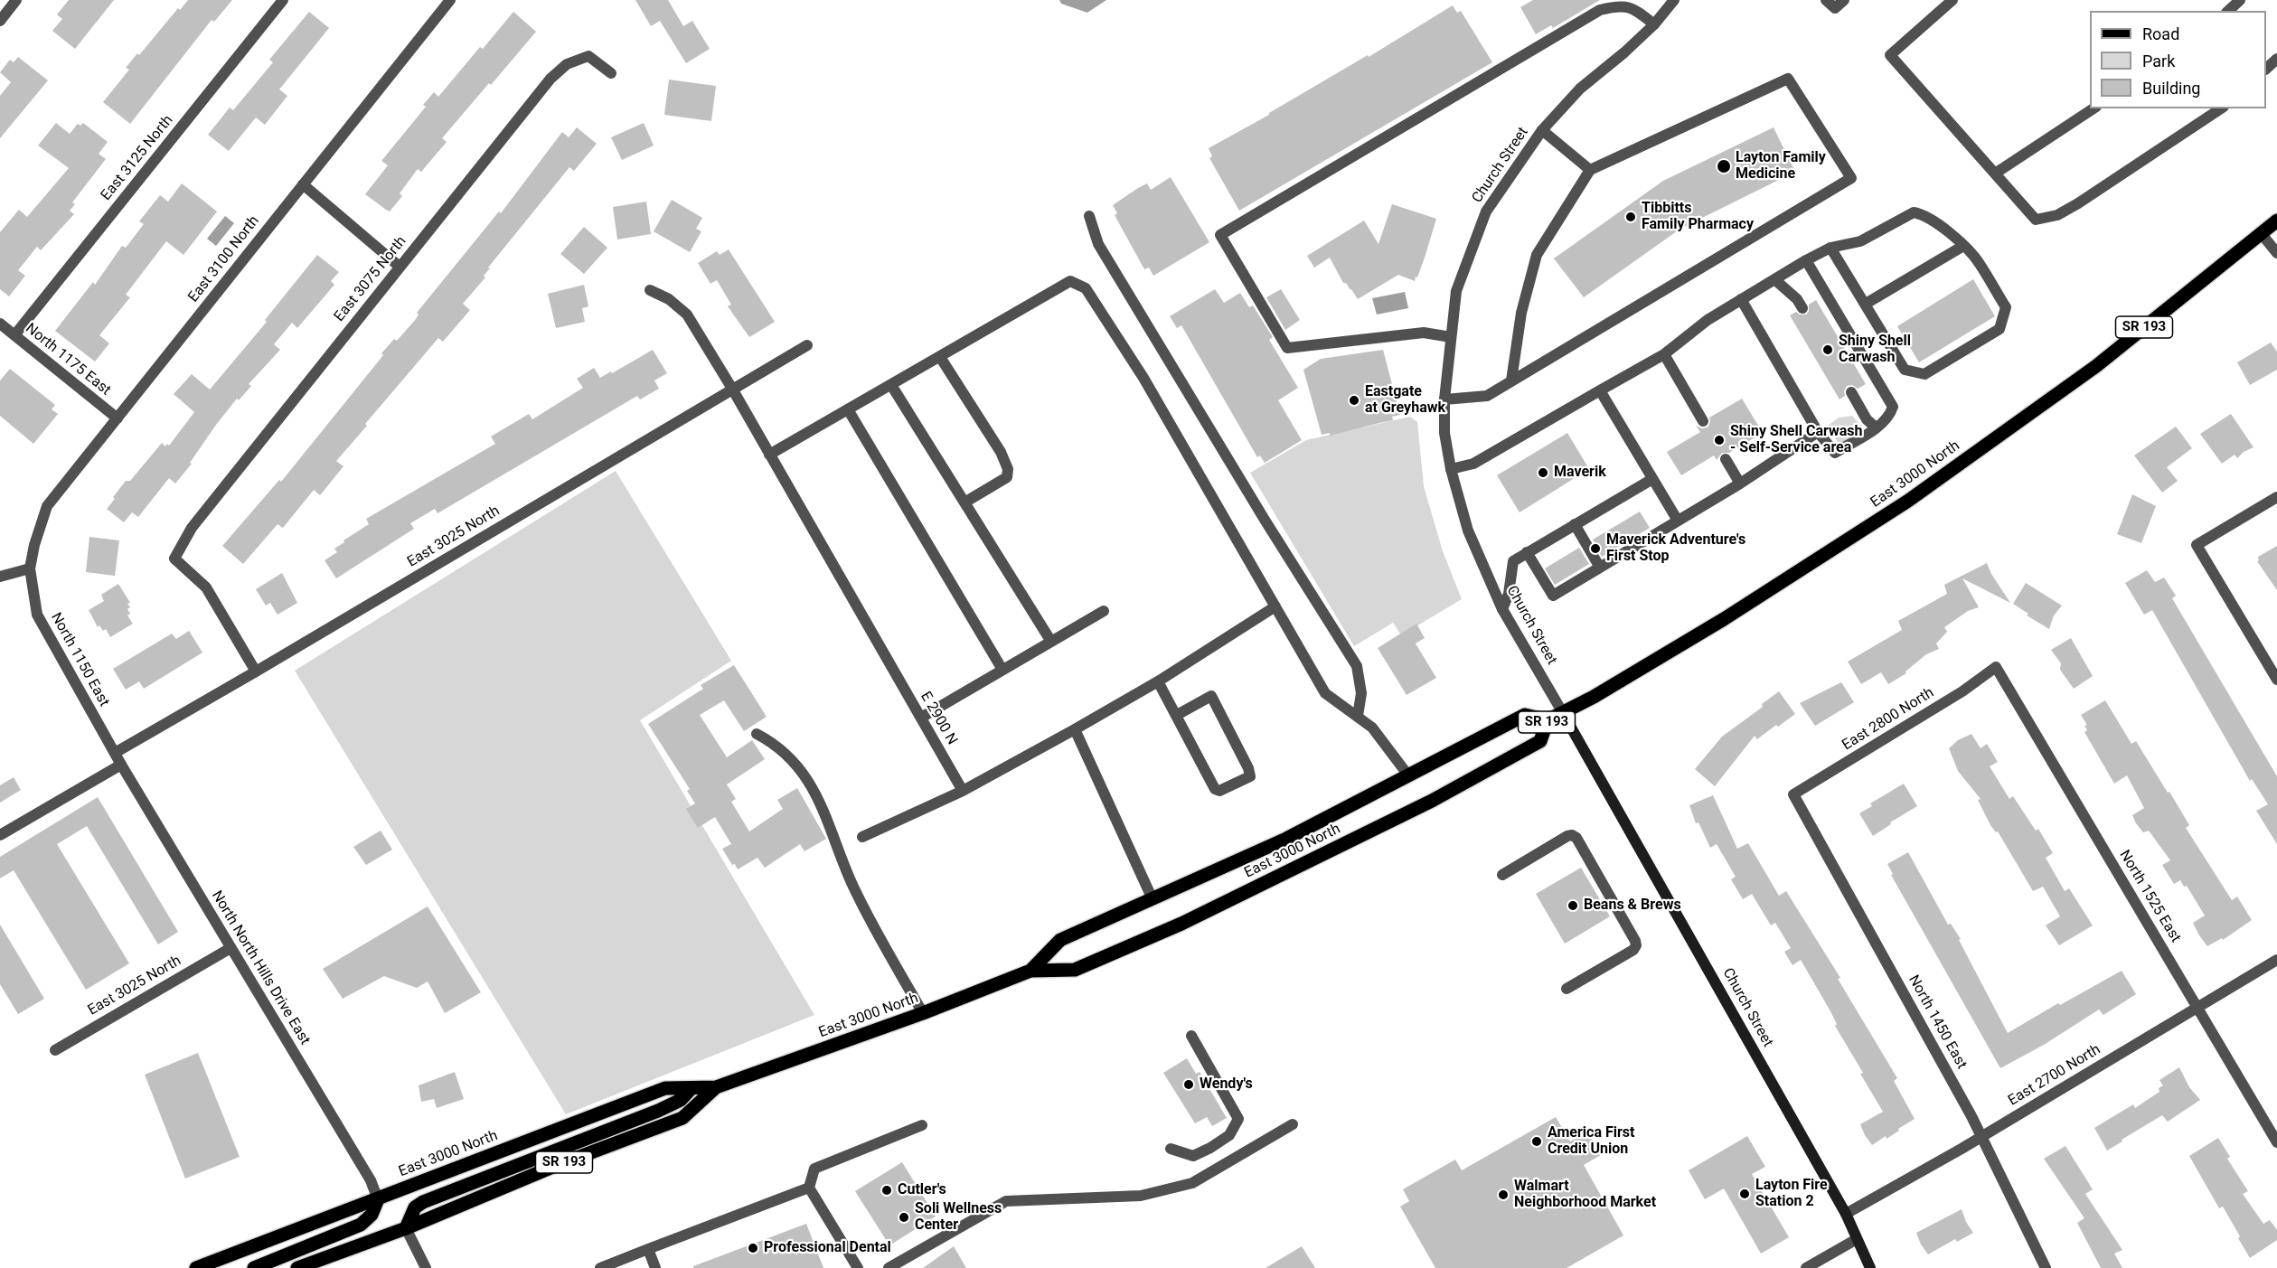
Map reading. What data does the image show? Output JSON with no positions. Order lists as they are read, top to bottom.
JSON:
{
  "streets": {
    "main road": ["SR 193", "East 3000 North"],
    "street": [
      "East 3125 North",
      "Church Street",
      "East 3100 North",
      "East 3075 North",
      "North 1175 East",
      "East 3025 North",
      "North 1150 East",
      "E 2900 N",
      "East 2800 North",
      "North 1525 East",
      "North North Hills Drive East",
      "North 1450 East",
      "East 2700 North"
    ]
  },
  "crossings": [
    ["East 3125 North", "North 1175 East"],
    ["Church Street", "East 3000 North"],
    ["Church Street", "East 2700 North"],
    ["East 3100 North", "North 1175 East"],
    ["East 3100 North", "North 1150 East"],
    ["East 3075 North", "East 3025 North"],
    ["East 3000 North", "North North Hills Drive East"],
    ["East 3025 North", "North 1150 East"],
    ["East 3025 North", "E 2900 N"],
    ["East 3025 North", "North North Hills Drive East"],
    ["North 1150 East", "North North Hills Drive East"],
    ["East 2800 North", "North 1525 East"],
    ["East 2800 North", "North 1450 East"],
    ["North 1525 East", "East 2700 North"],
    ["North 1450 East", "East 2700 North"]
  ],
  "places": [
    "Layton Family Medicine",
    "Tibbitts Family Pharmacy",
    "Shiny Shell Carwash",
    "Eastgate at Greyhawk",
    "Shiny Shell Carwash - Self-Service area",
    "Maverik",
    "Maverick Adventure's First Stop",
    "Beans & Brews",
    "Wendy's",
    "America First Credit Union",
    "Cutler's",
    "Layton Fire Station 2",
    "Walmart Neighborhood Market",
    "Soli Wellness Center",
    "Professional Dental"
  ],
  "legend": ["Road", "Park", "Building"]
}
